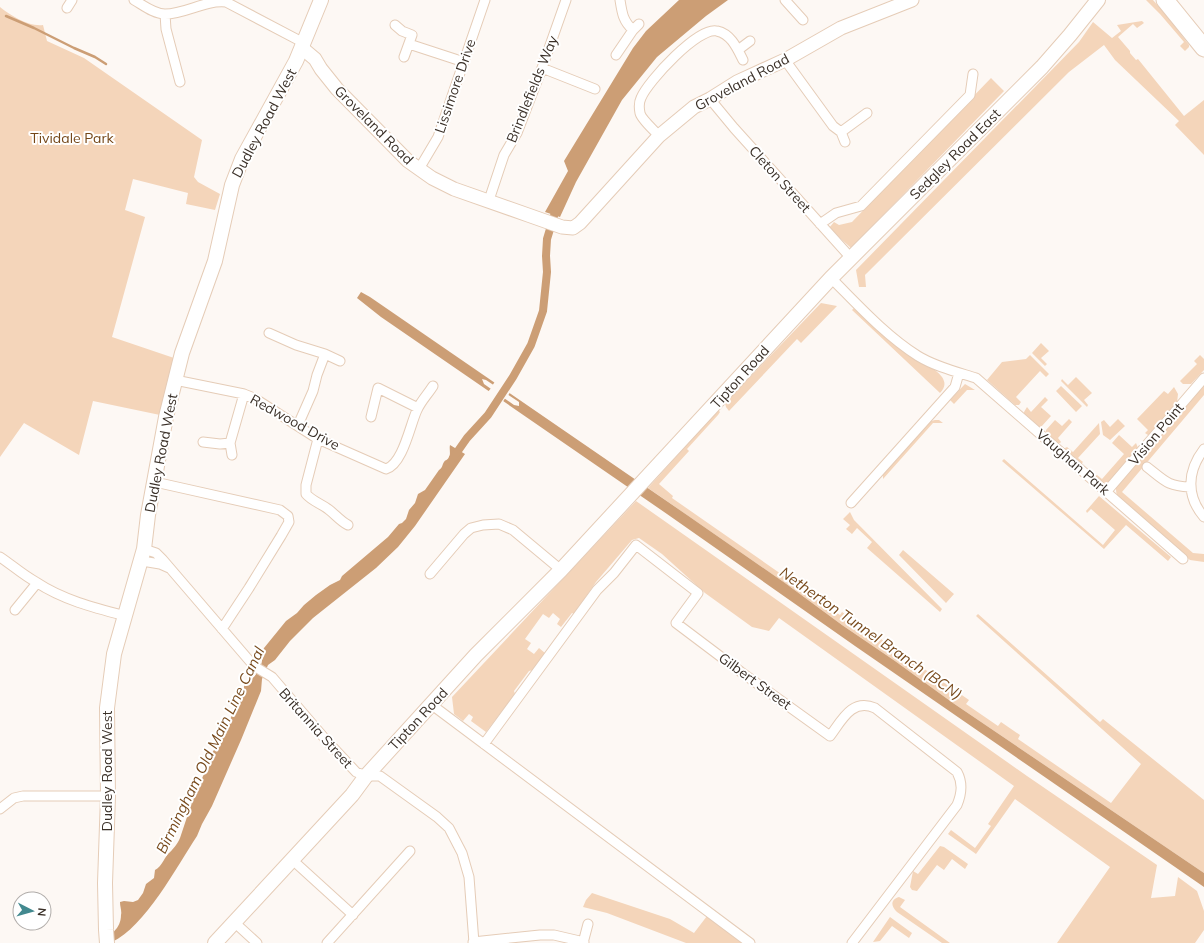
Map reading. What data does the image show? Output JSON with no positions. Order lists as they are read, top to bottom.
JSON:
{
  "streets": {
    "main road": ["Dudley Road West", "Sedgley Road East", "Tipton Road"],
    "street": [
      "Groveland Road",
      "Lissimore Drive",
      "Brindlefields Way",
      "Cleton Street",
      "Redwood Drive",
      "Vision Point",
      "Vaughan Park",
      "Gilbert Street",
      "Britannia Street"
    ]
  },
  "crossings": [
    ["Groveland Road", "Lissimore Drive"],
    ["Groveland Road", "Brindlefields Way"],
    ["Groveland Road", "Dudley Road West"],
    ["Groveland Road", "Cleton Street"],
    ["Dudley Road West", "Redwood Drive"],
    ["Sedgley Road East", "Cleton Street"],
    ["Sedgley Road East", "Tipton Road"],
    ["Sedgley Road East", "Vaughan Park"],
    ["Tipton Road", "Vaughan Park"],
    ["Tipton Road", "Britannia Street"],
    ["Vision Point", "Vaughan Park"]
  ],
  "water": ["Netherton Tunnel Branch (BCN)", "Birmingham Old Main Line Canal"],
  "parks": ["Tividale Park"],
  "north": "right"
}
